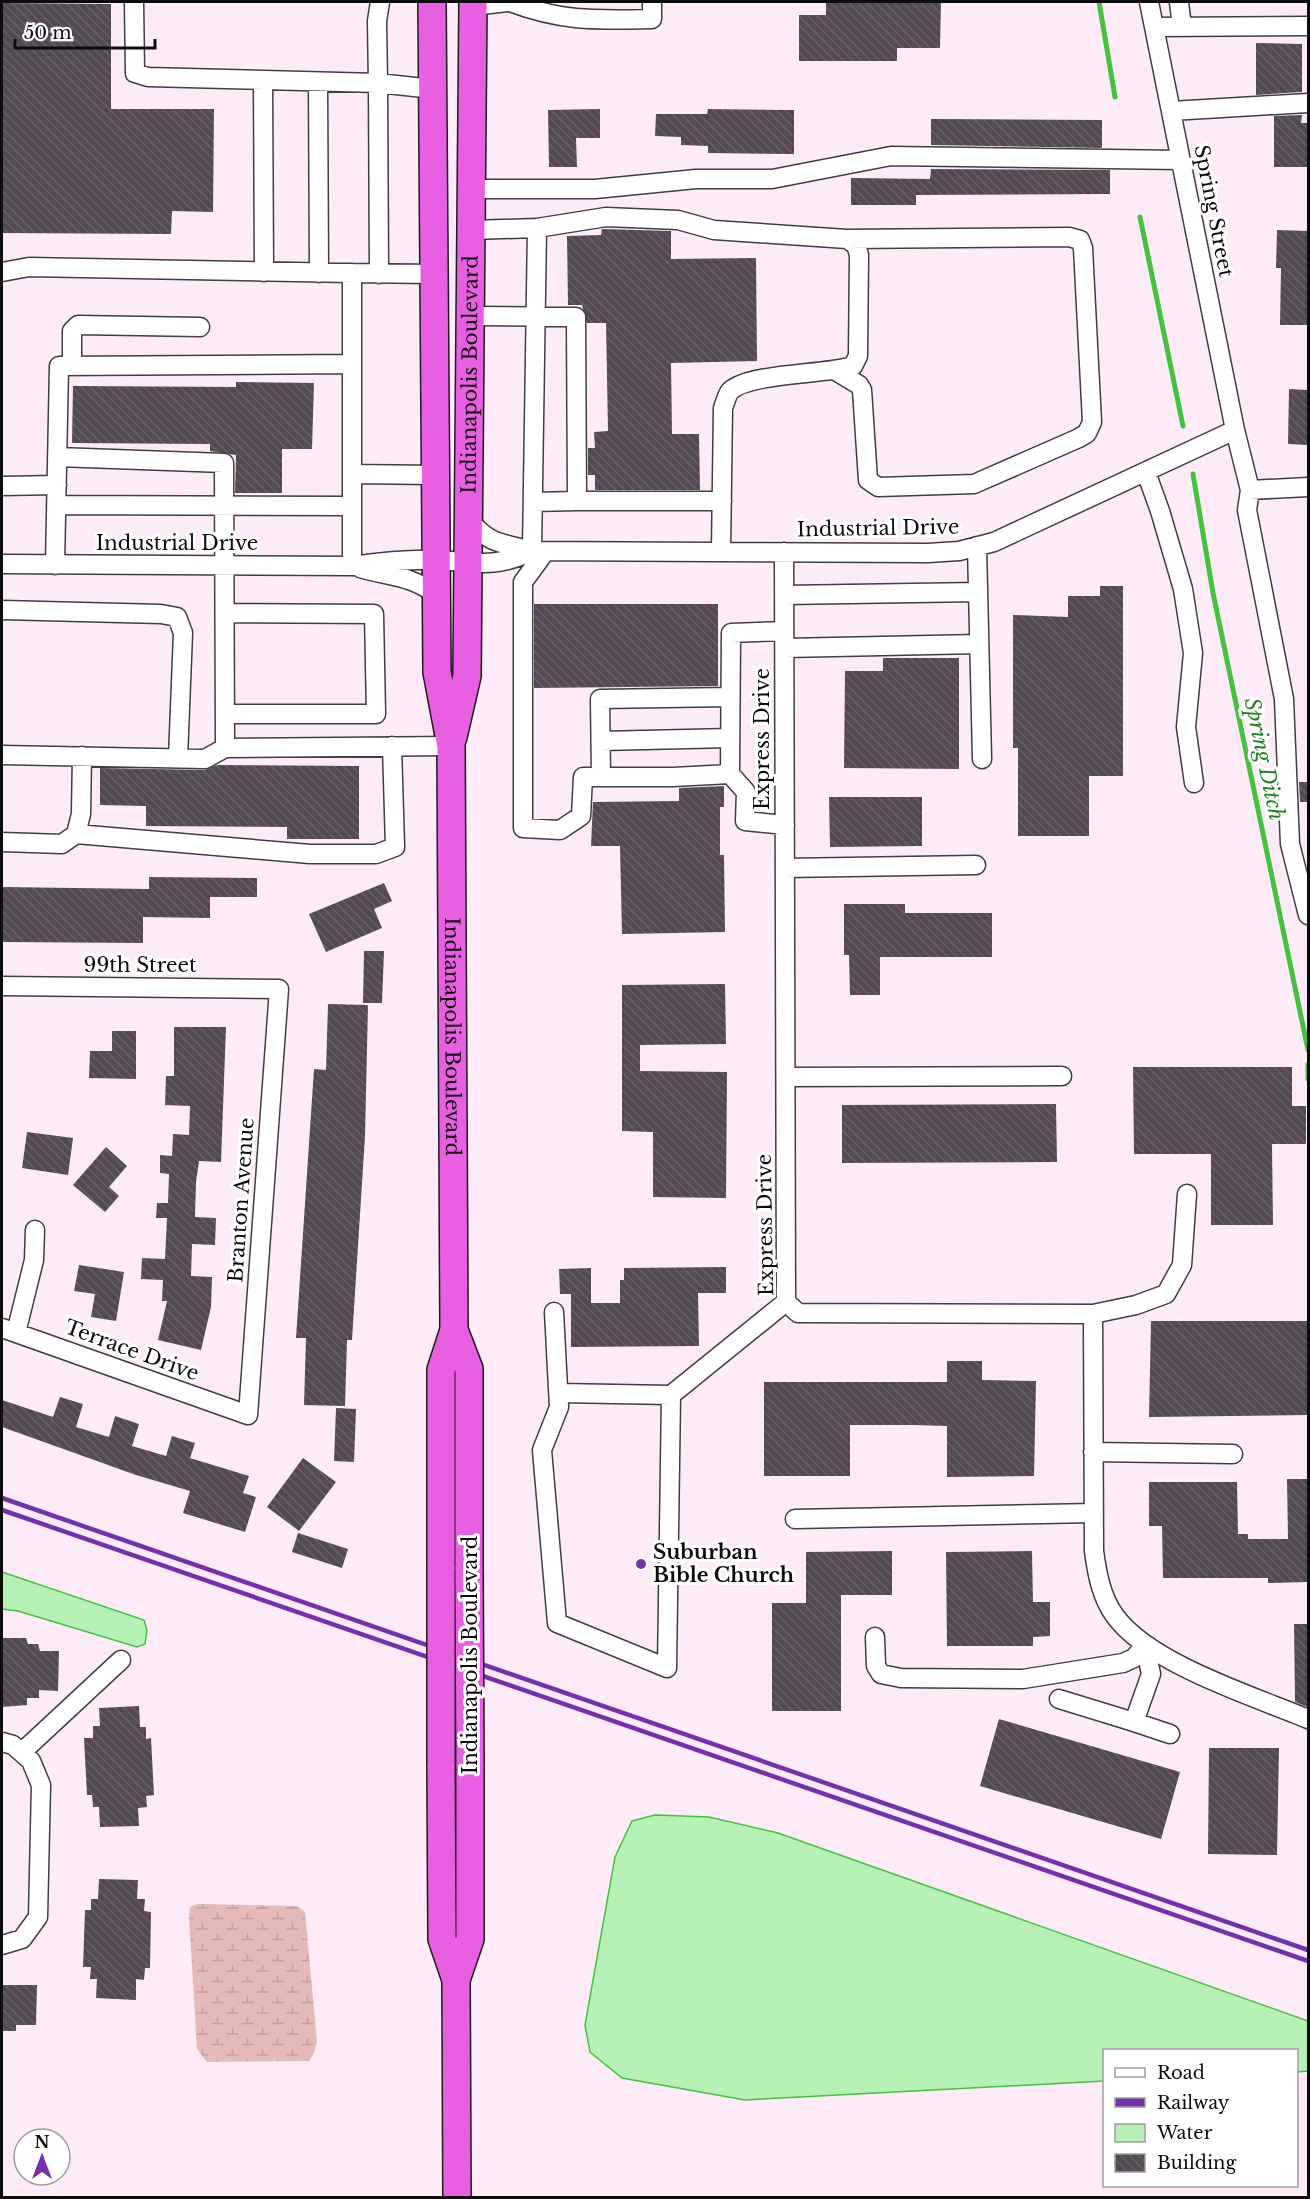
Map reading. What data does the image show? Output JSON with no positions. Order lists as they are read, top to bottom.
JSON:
{
  "streets": {
    "highway": ["Indianapolis Boulevard"],
    "street": [
      "Spring Street",
      "Industrial Drive",
      "Express Drive",
      "99th Street",
      "Branton Avenue",
      "Terrace Drive"
    ]
  },
  "crossings": [
    ["Spring Street", "Industrial Drive"],
    ["Indianapolis Boulevard", "Industrial Drive"],
    ["Industrial Drive", "Express Drive"],
    ["99th Street", "Branton Avenue"],
    ["Branton Avenue", "Terrace Drive"]
  ],
  "water": ["Spring Ditch"],
  "places": ["Suburban Bible Church"],
  "legend": [
    "Road",
    "Railway",
    "Water",
    "Building"
  ],
  "scale_bar": "50 m",
  "north": "top"
}
